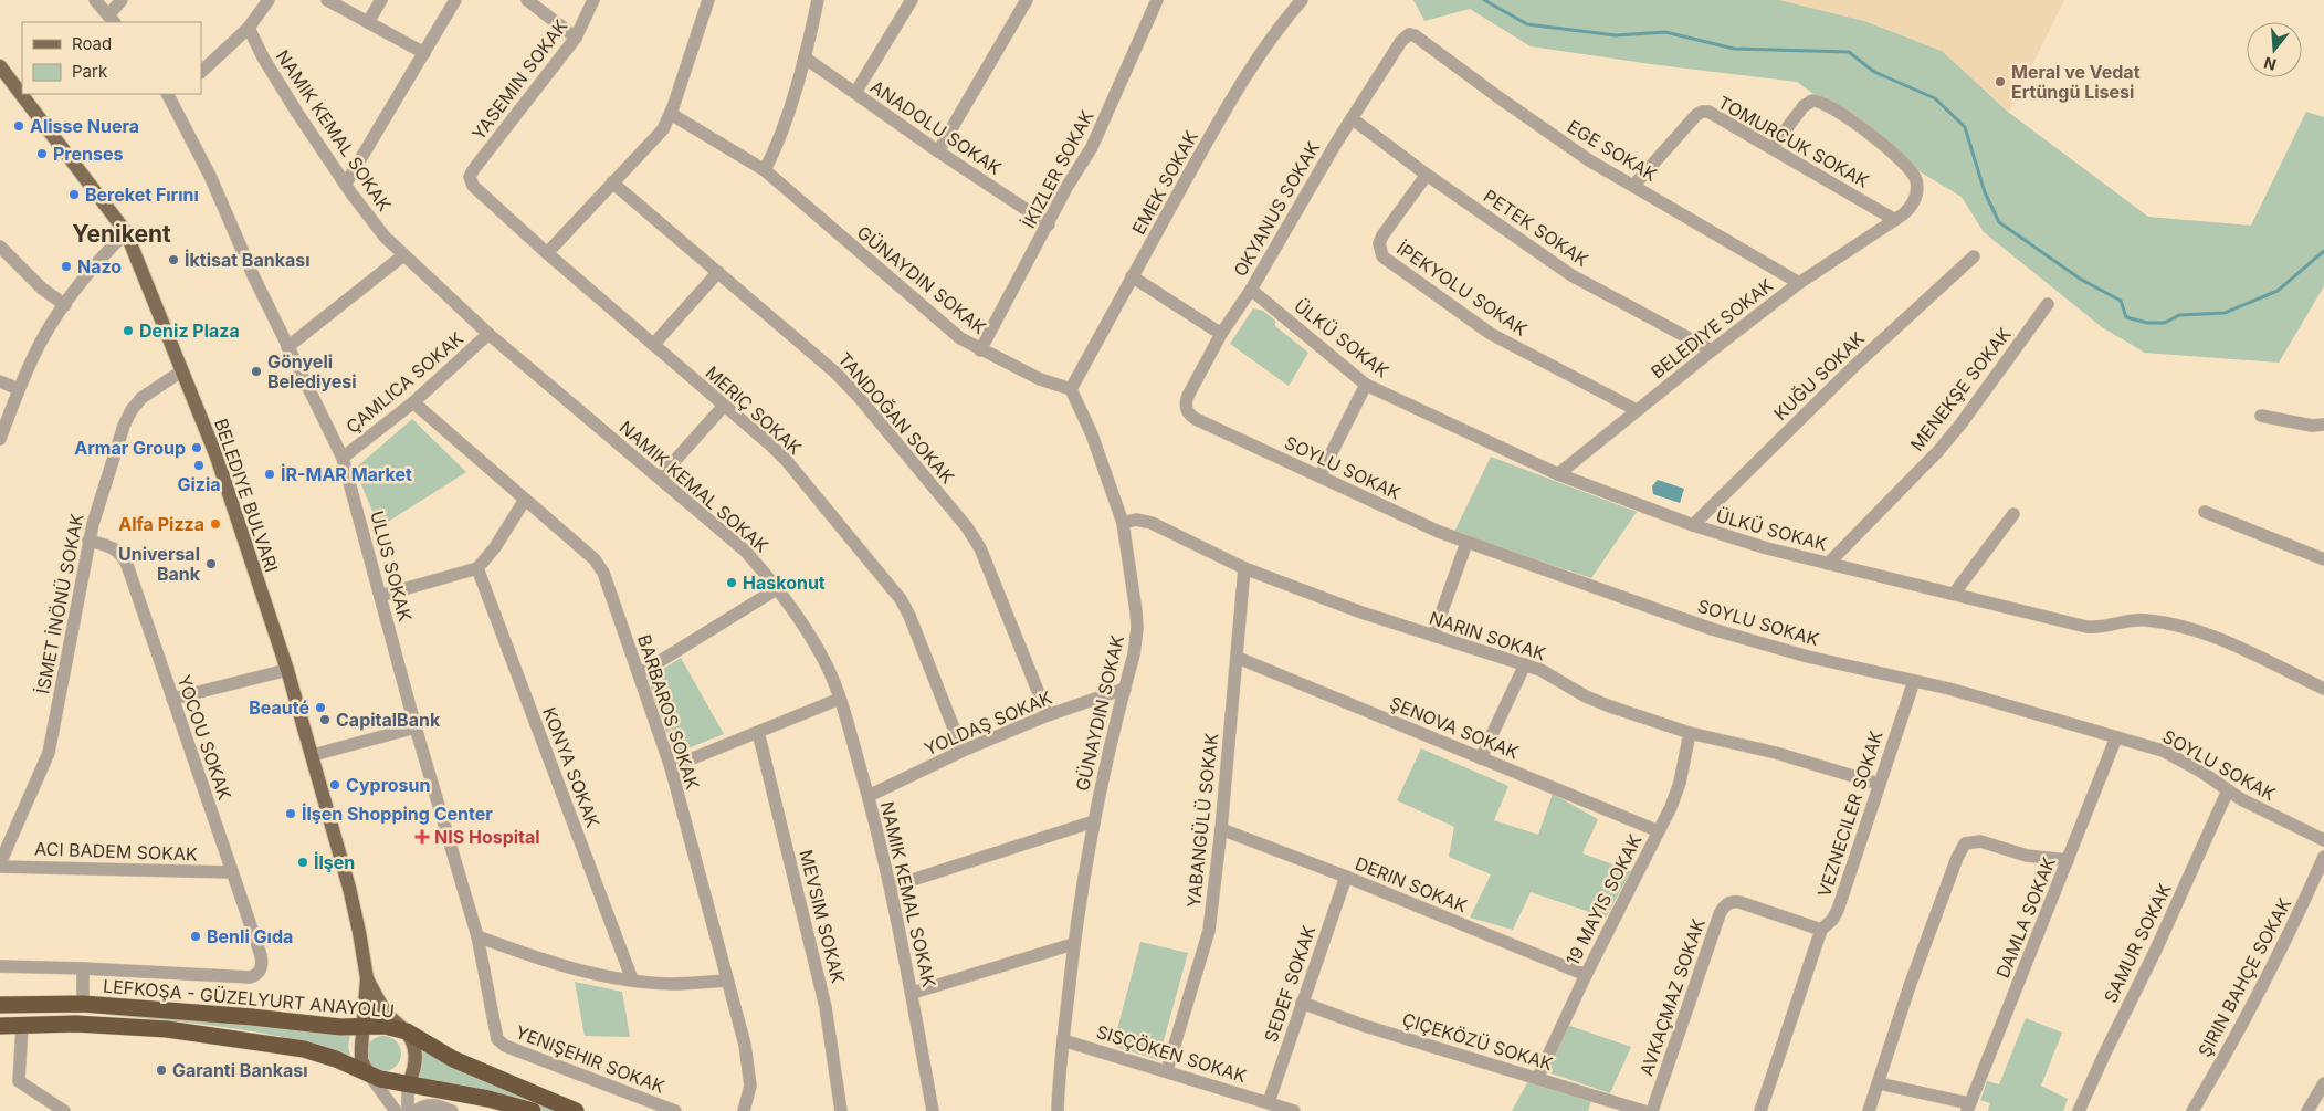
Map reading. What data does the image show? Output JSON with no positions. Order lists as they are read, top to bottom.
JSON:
{
  "streets": {
    "highway": ["LEFKOŞA - GÜZELYURT ANAYOLU"],
    "street": [
      "YASEMIN SOKAK",
      "ANADOLU SOKAK",
      "TOMURCUK SOKAK",
      "EGE SOKAK",
      "İKIZLER SOKAK",
      "EMEK SOKAK",
      "OKYANUS SOKAK",
      "PETEK SOKAK",
      "İPEKYOLU SOKAK",
      "BELEDIYE SOKAK",
      "ÜLKÜ SOKAK",
      "KUĞU SOKAK",
      "MENEKŞE SOKAK",
      "MERIÇ SOKAK",
      "TANDOĞAN SOKAK",
      "SOYLU SOKAK",
      "ULUS SOKAK",
      "İSMET İNÖNÜ SOKAK",
      "NARIN SOKAK",
      "BARBAROS SOKAK",
      "YOLDAŞ SOKAK",
      "ŞENOVA SOKAK",
      "YOCOU SOKAK",
      "KONYA SOKAK",
      "VEZNECILER SOKAK",
      "YABANGÜLÜ SOKAK",
      "DERIN SOKAK",
      "MEVSIM SOKAK",
      "DAMLA SOKAK",
      "SAMUR SOKAK",
      "ŞIRIN BAHÇE SOKAK",
      "SEDEF SOKAK",
      "AVKAÇMAZ SOKAK",
      "ÇIÇEKÖZÜ SOKAK",
      "SISÇÖKEN SOKAK",
      "YENIŞEHIR SOKAK"
    ]
  },
  "crossings": [
    ["YASEMIN SOKAK", "MERIÇ SOKAK"],
    ["ANADOLU SOKAK", "İKIZLER SOKAK"],
    ["TOMURCUK SOKAK", "EGE SOKAK"],
    ["TOMURCUK SOKAK", "BELEDIYE SOKAK"],
    ["EGE SOKAK", "OKYANUS SOKAK"],
    ["EGE SOKAK", "BELEDIYE SOKAK"],
    ["OKYANUS SOKAK", "PETEK SOKAK"],
    ["OKYANUS SOKAK", "ÜLKÜ SOKAK"],
    ["OKYANUS SOKAK", "SOYLU SOKAK"],
    ["PETEK SOKAK", "İPEKYOLU SOKAK"],
    ["PETEK SOKAK", "BELEDIYE SOKAK"],
    ["İPEKYOLU SOKAK", "BELEDIYE SOKAK"],
    ["BELEDIYE SOKAK", "ÜLKÜ SOKAK"],
    ["ÜLKÜ SOKAK", "KUĞU SOKAK"],
    ["ÜLKÜ SOKAK", "MENEKŞE SOKAK"],
    ["MERIÇ SOKAK", "YOLDAŞ SOKAK"],
    ["TANDOĞAN SOKAK", "YOLDAŞ SOKAK"],
    ["SOYLU SOKAK", "VEZNECILER SOKAK"],
    ["SOYLU SOKAK", "DAMLA SOKAK"],
    ["SOYLU SOKAK", "SAMUR SOKAK"],
    ["ULUS SOKAK", "YENIŞEHIR SOKAK"],
    ["İSMET İNÖNÜ SOKAK", "YOCOU SOKAK"],
    ["NARIN SOKAK", "VEZNECILER SOKAK"],
    ["NARIN SOKAK", "YABANGÜLÜ SOKAK"],
    ["ŞENOVA SOKAK", "YABANGÜLÜ SOKAK"],
    ["VEZNECILER SOKAK", "AVKAÇMAZ SOKAK"],
    ["YABANGÜLÜ SOKAK", "DERIN SOKAK"],
    ["YABANGÜLÜ SOKAK", "SISÇÖKEN SOKAK"],
    ["DERIN SOKAK", "SEDEF SOKAK"],
    ["SEDEF SOKAK", "ÇIÇEKÖZÜ SOKAK"],
    ["SEDEF SOKAK", "SISÇÖKEN SOKAK"]
  ],
  "districts": ["Yenikent"],
  "places": {
    "other": [
      "Meral ve Vedat Ertüngü Lisesi",
      "Alisse Nuera",
      "Prenses",
      "Bereket Fırını",
      "İktisat Bankası",
      "Nazo",
      "Deniz Plaza",
      "Gönyeli Belediyesi",
      "Armar Group",
      "Gizia",
      "İR-MAR Market",
      "Alfa Pizza",
      "Universal Bank",
      "Haskonut",
      "Beauté",
      "CapitalBank",
      "Cyprosun",
      "İlşen Shopping Center",
      "İlşen",
      "Benli Gıda",
      "Garanti Bankası"
    ],
    "health": ["NIS Hospital"]
  },
  "legend": ["Road", "Park"],
  "north": "bottom"
}
